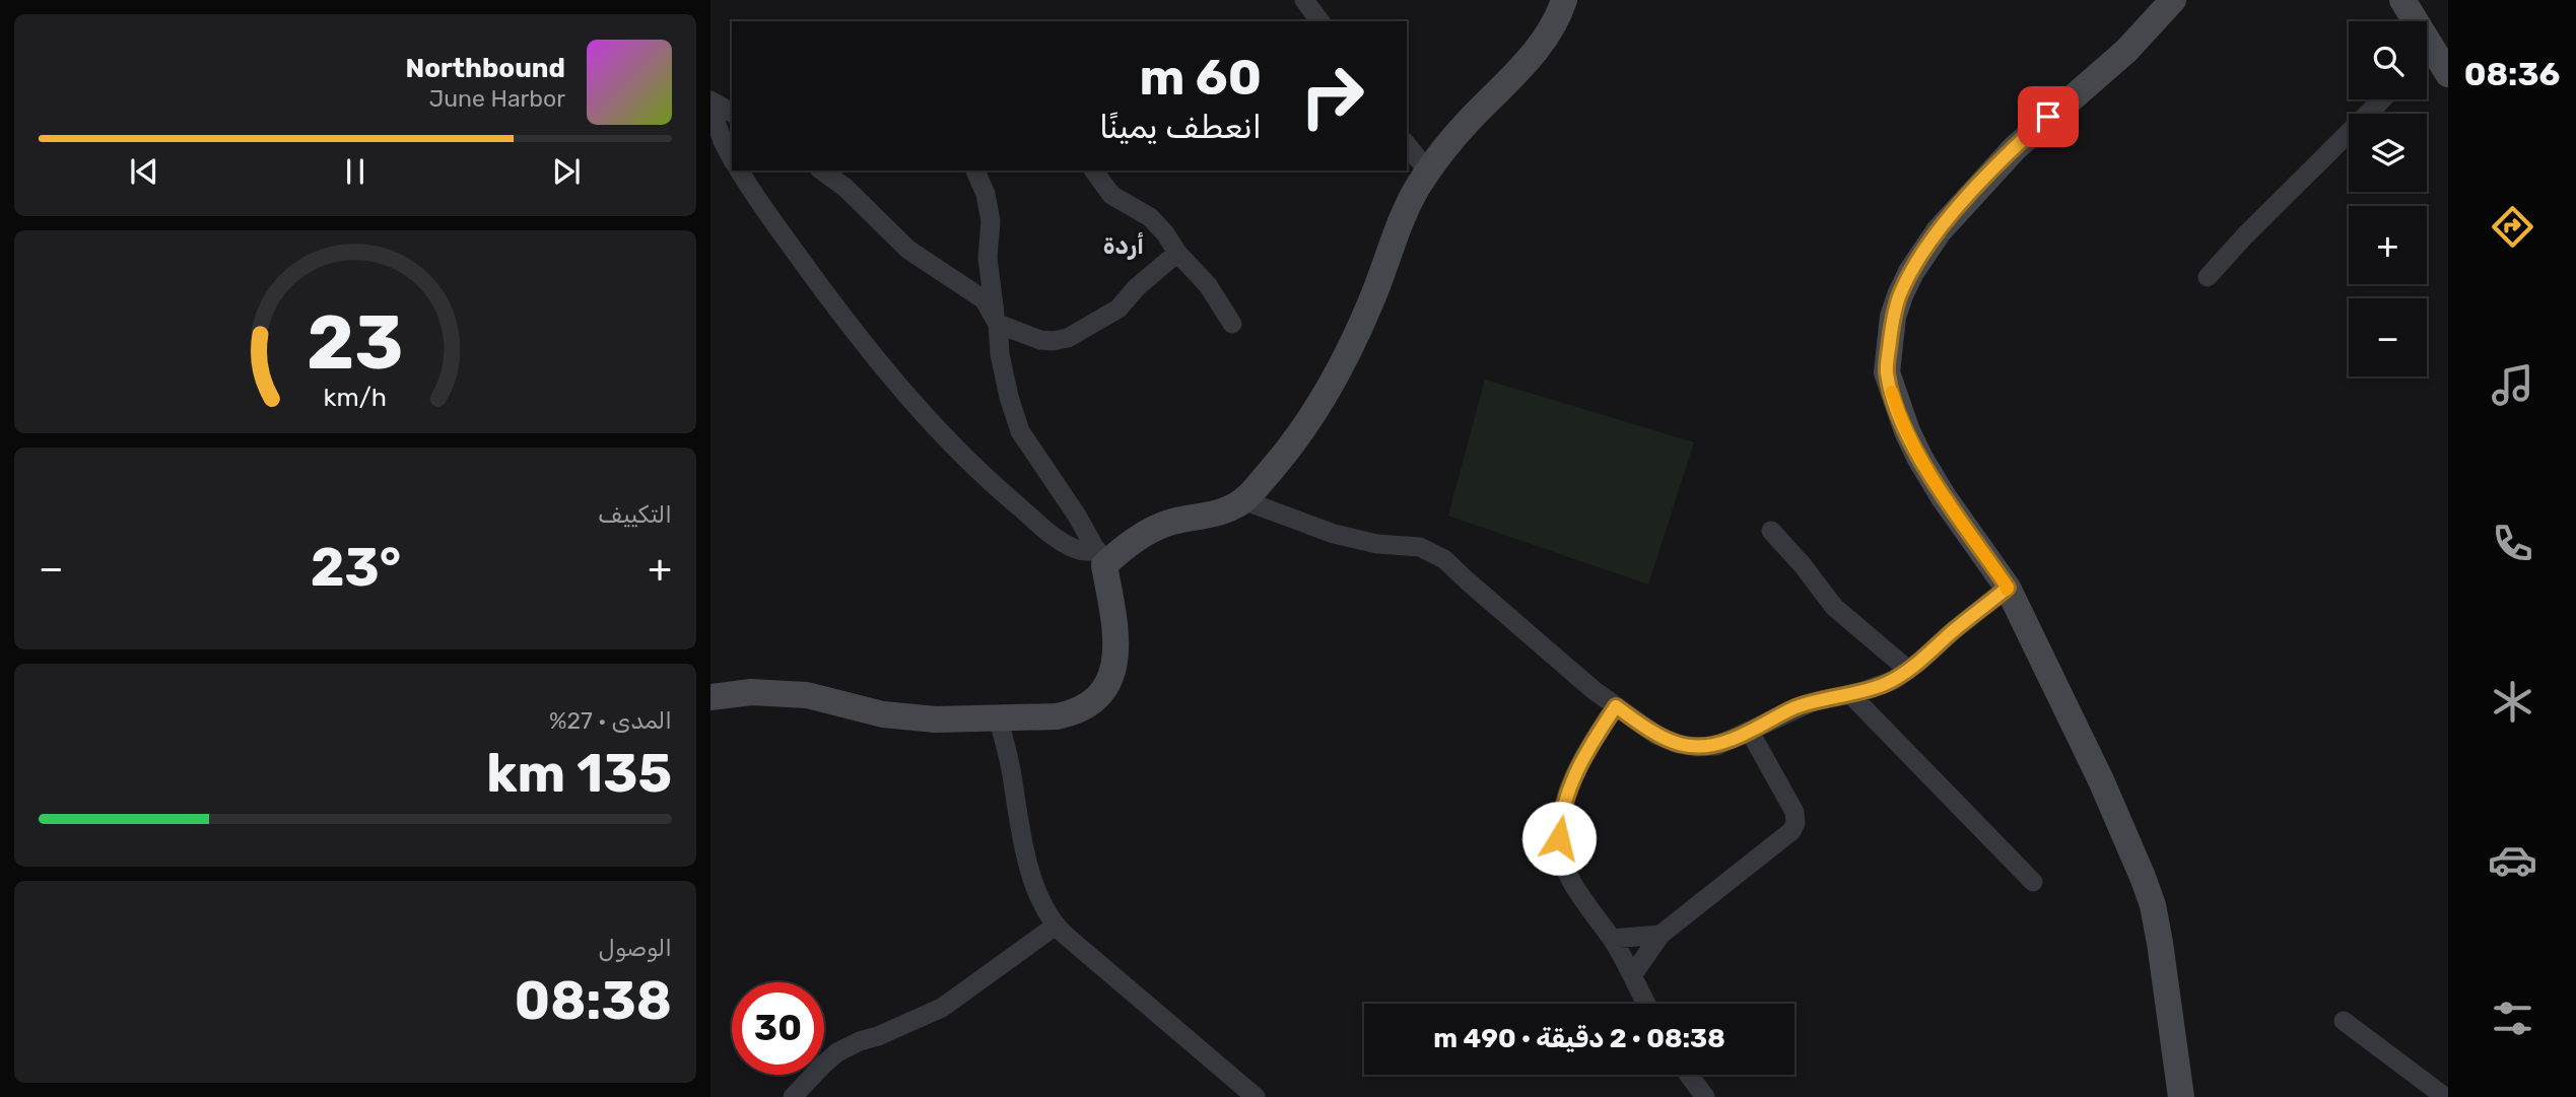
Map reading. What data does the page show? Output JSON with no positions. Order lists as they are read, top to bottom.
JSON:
{
  "districts": ["أردة"],
  "page": {
    "tabs": "08:36",
    "map_buttons": ["+", "−"],
    "turn": ["60 m", "انعطف يمينًا"],
    "song": ["Northbound", "June Harbor"],
    "tile": [
      "التكييف",
      ["المدى · 27%", "135 km"],
      ["الوصول", "08:38"]
    ],
    "heat": ["−", "23°", "+"],
    "limit": "30",
    "trip": "08:38 · 2 دقيقة · 490 m",
    "gauge": ["23", "km/h"]
  }
}
